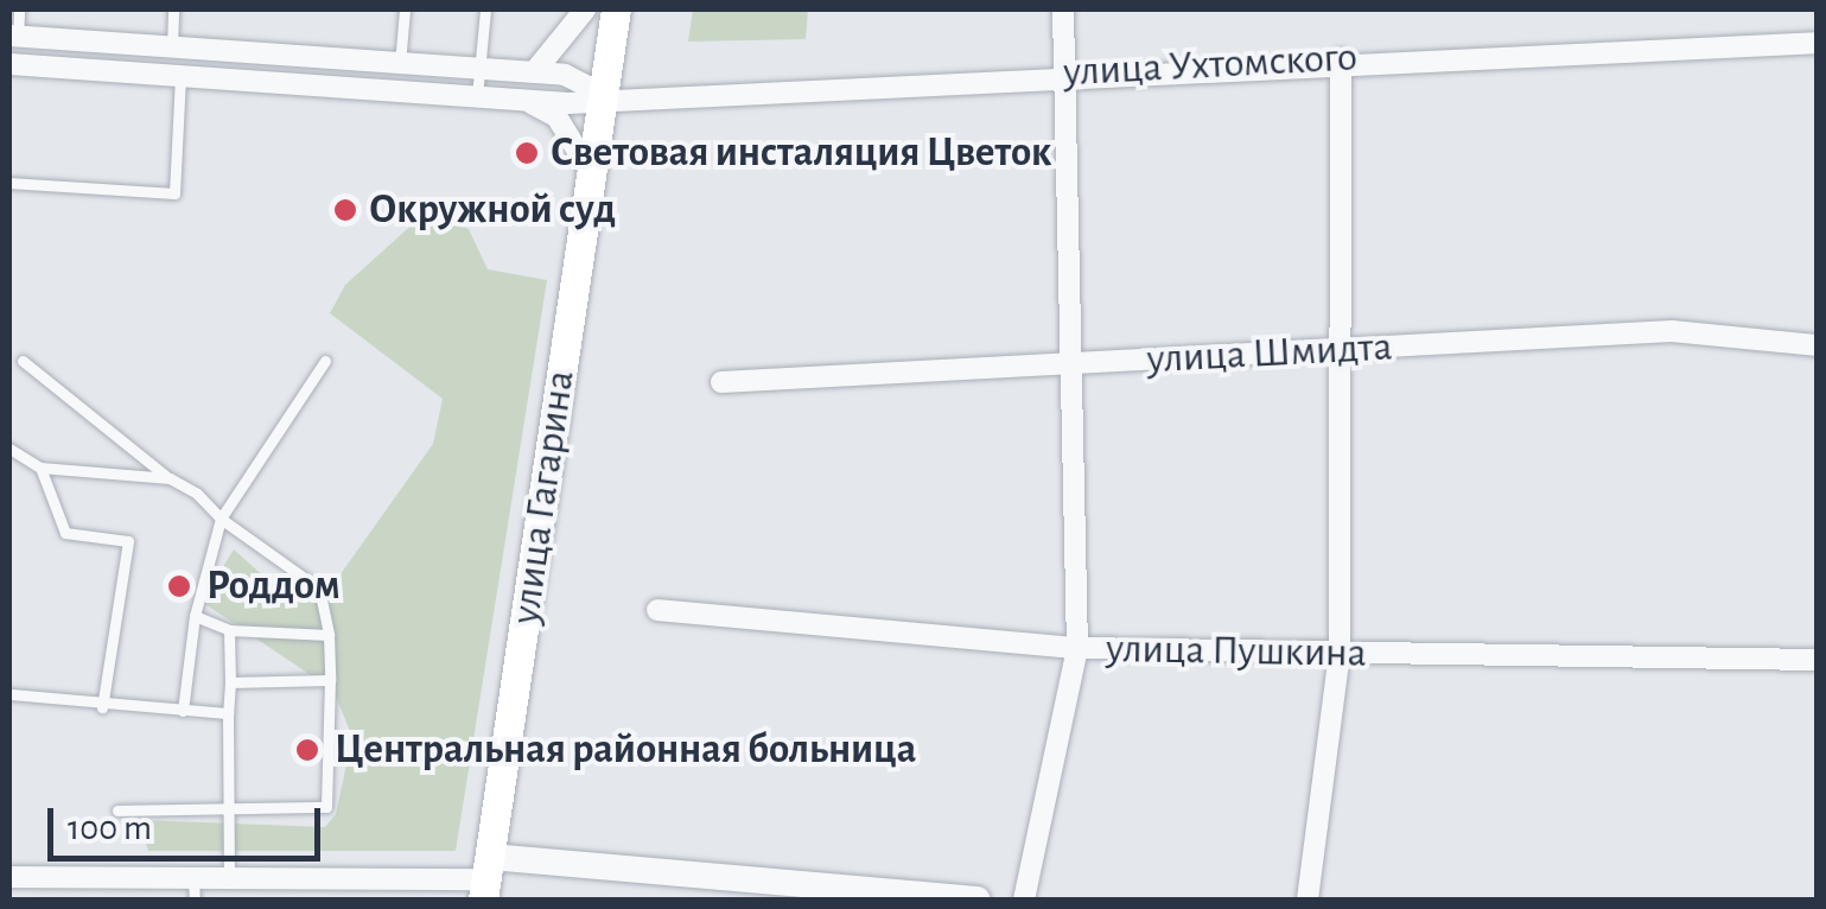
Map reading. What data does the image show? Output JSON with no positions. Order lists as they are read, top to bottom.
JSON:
{
  "streets": {
    "main road": ["улица Гагарина"],
    "street": ["улица Ухтомского", "улица Шмидта", "улица Пушкина"]
  },
  "crossings": [
    ["улица Ухтомского", "улица Гагарина"]
  ],
  "places": [
    "Световая инсталяция Цветок",
    "Окружной суд",
    "Роддом",
    "Центральная районная больница"
  ],
  "scale_bar": "100 m"
}
